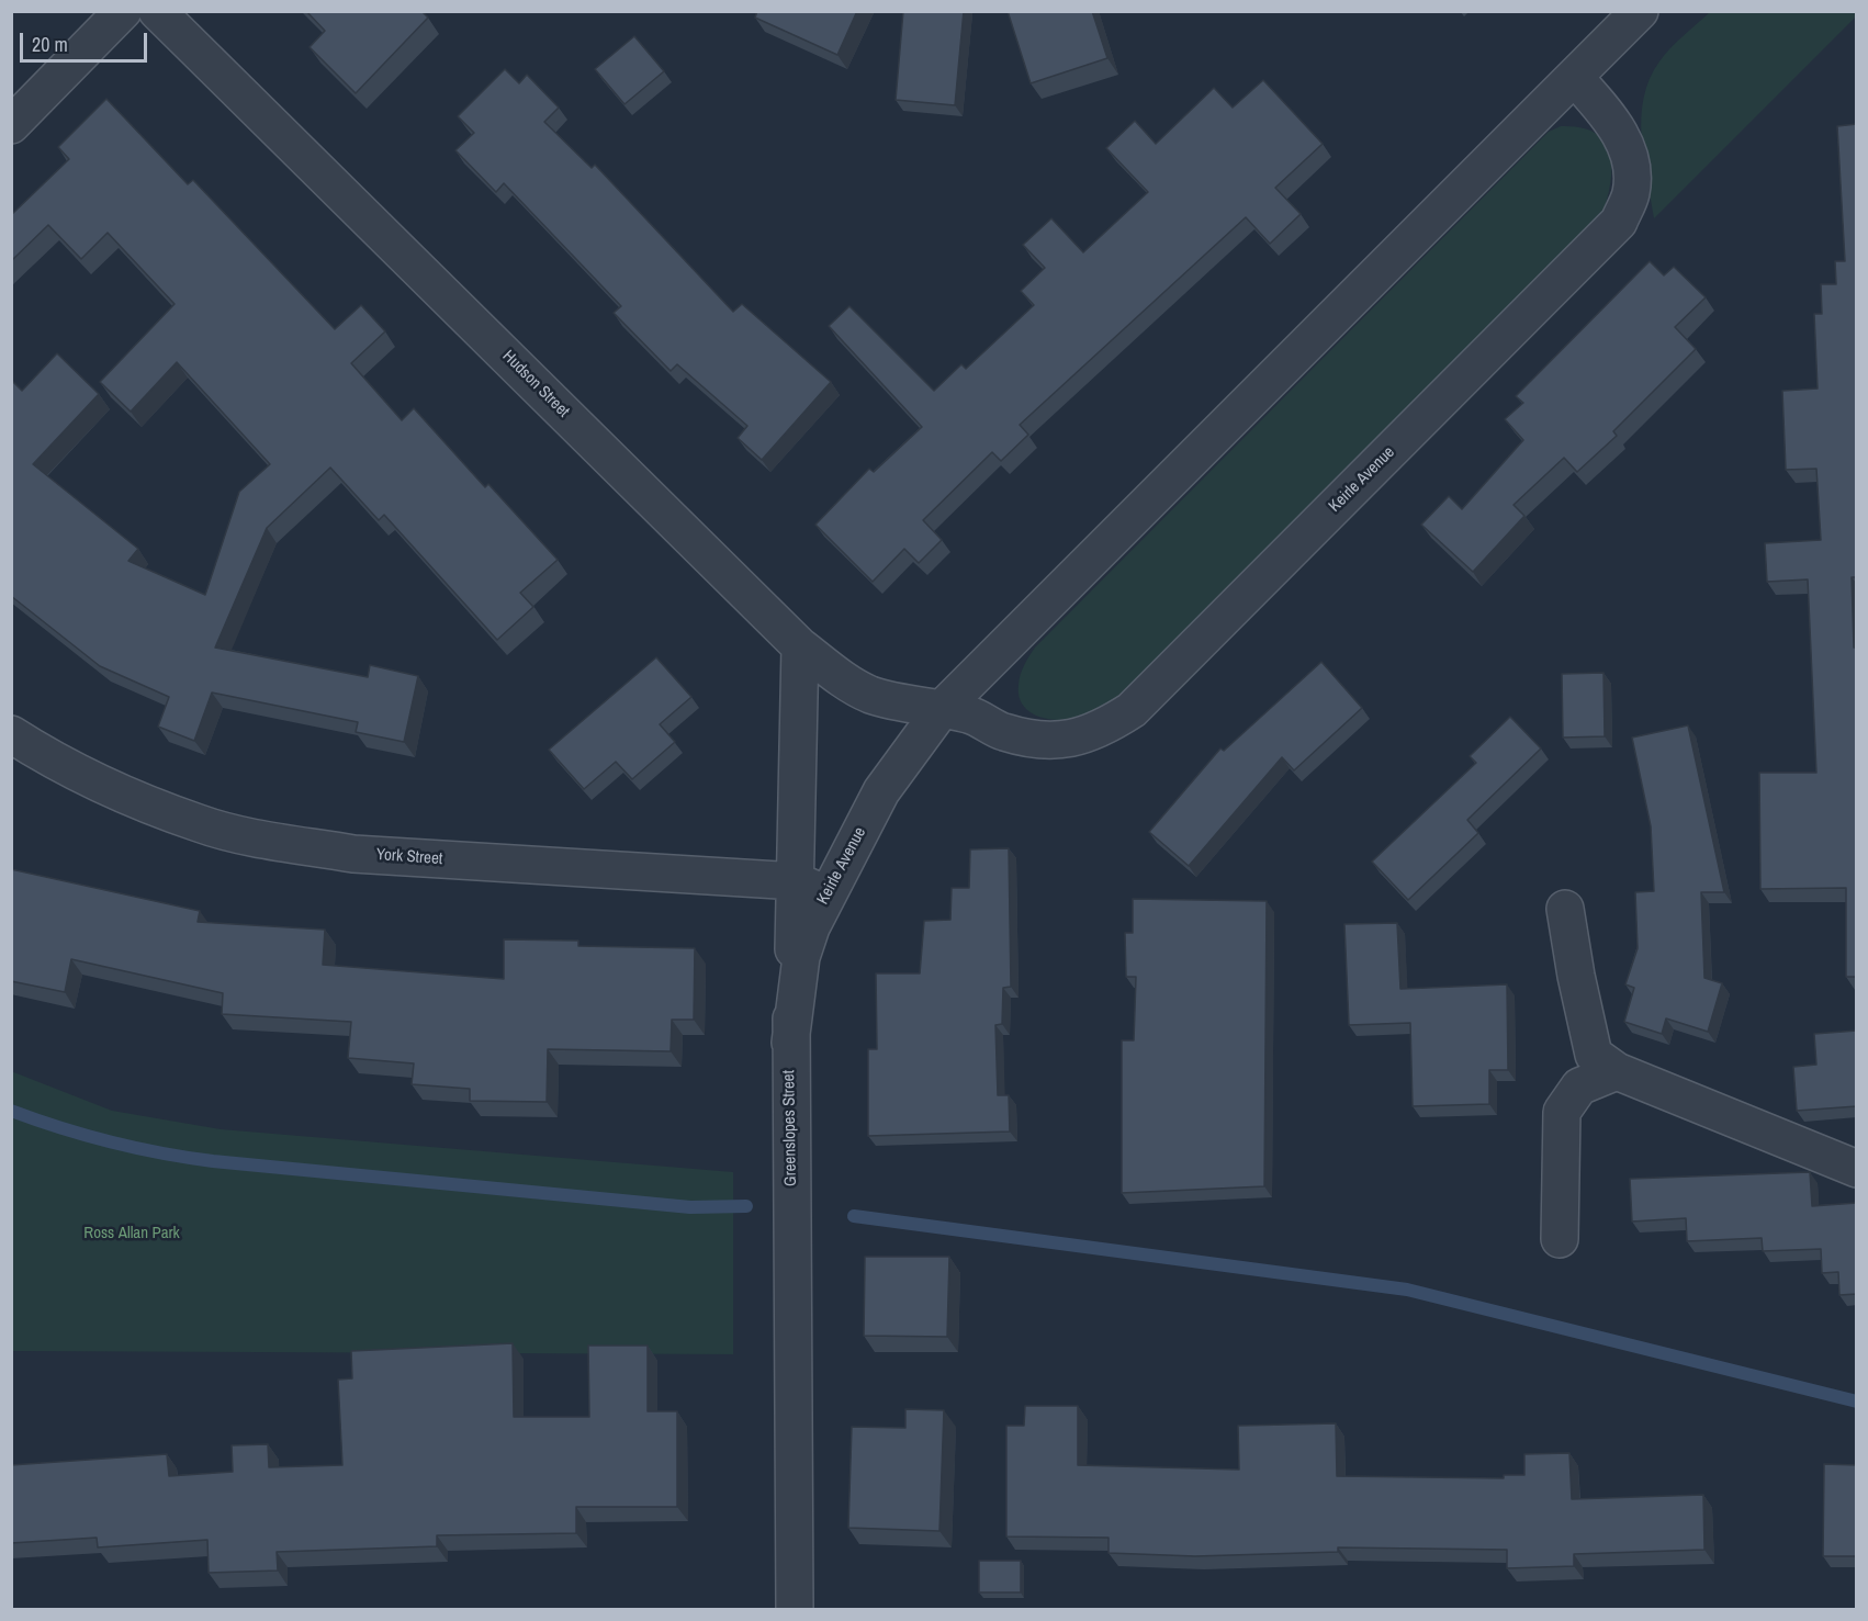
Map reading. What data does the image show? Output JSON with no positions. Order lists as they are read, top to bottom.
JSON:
{
  "streets": {
    "street": [
      "Hudson Street",
      "Keirle Avenue",
      "York Street",
      "Greenslopes Street"
    ]
  },
  "crossings": [
    ["Hudson Street", "Keirle Avenue"],
    ["Keirle Avenue", "York Street"],
    ["Keirle Avenue", "Greenslopes Street"]
  ],
  "parks": ["Ross Allan Park"],
  "scale_bar": "20 m"
}
